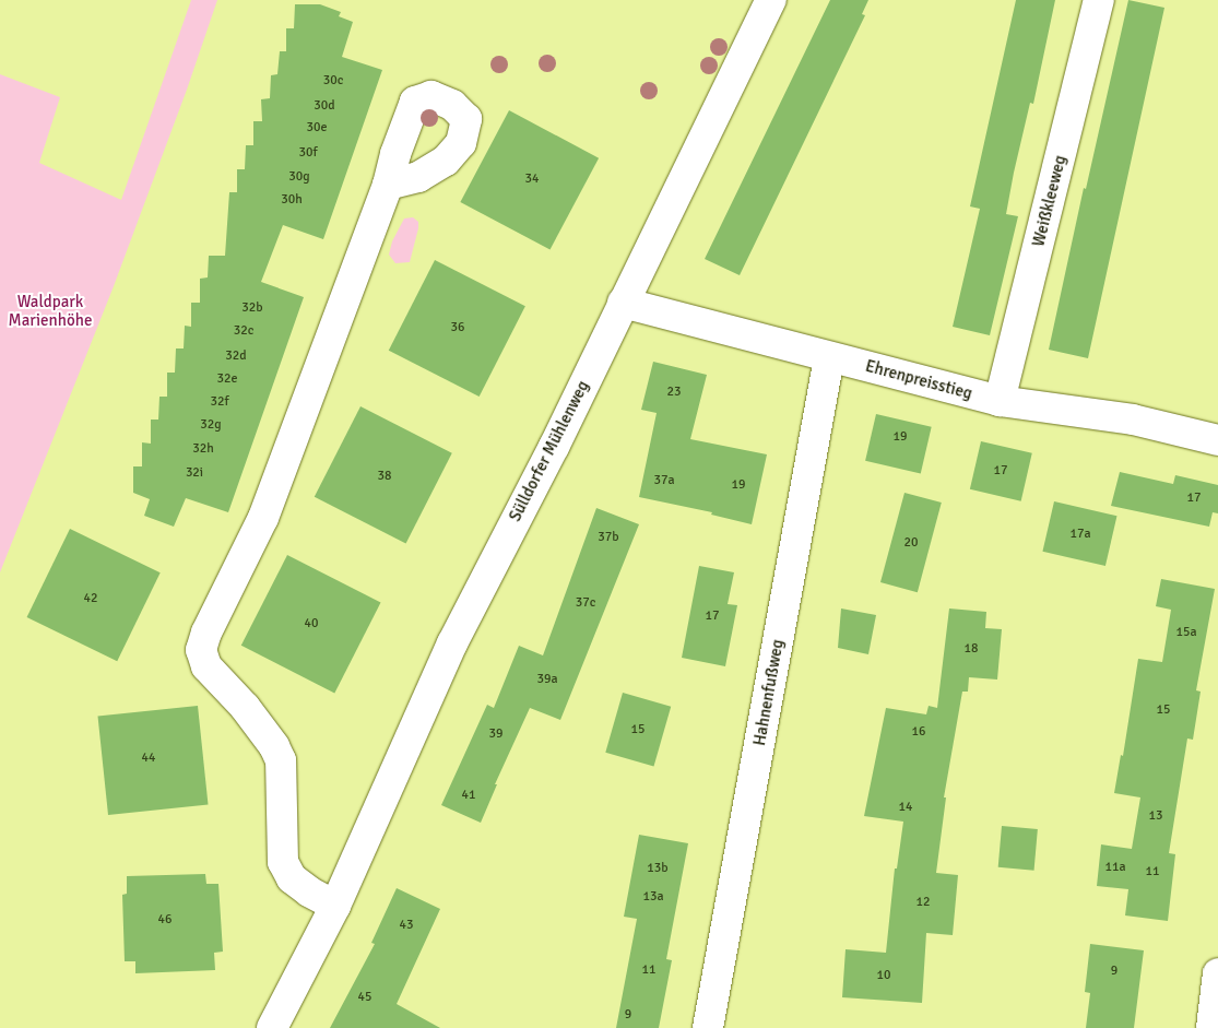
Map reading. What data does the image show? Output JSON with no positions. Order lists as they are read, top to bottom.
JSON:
{
  "streets": {
    "street": [
      "Weißkleeweg",
      "Ehrenpreisstieg",
      "Sülldorfer Mühlenweg",
      "Hahnenfußweg"
    ]
  },
  "crossings": [
    ["Weißkleeweg", "Ehrenpreisstieg"],
    ["Ehrenpreisstieg", "Sülldorfer Mühlenweg"],
    ["Ehrenpreisstieg", "Hahnenfußweg"]
  ],
  "parks": ["Waldpark Marienhöhe"],
  "house_numbers": [
    "30c",
    "30d",
    "30e",
    "30f",
    "30g",
    "34",
    "30h",
    "32b",
    "36",
    "32c",
    "32d",
    "32e",
    "23",
    "32f",
    "32g",
    "19",
    "32h",
    "17",
    "32i",
    "38",
    "37a",
    "19",
    "17",
    "17a",
    "37b",
    "20",
    "42",
    "37c",
    "17",
    "40",
    "15a",
    "18",
    "39a",
    "15",
    "15",
    "16",
    "39",
    "44",
    "41",
    "14",
    "13",
    "11a",
    "13b",
    "11",
    "13a",
    "12",
    "46",
    "43",
    "11",
    "9",
    "10",
    "45",
    "9"
  ]
}
